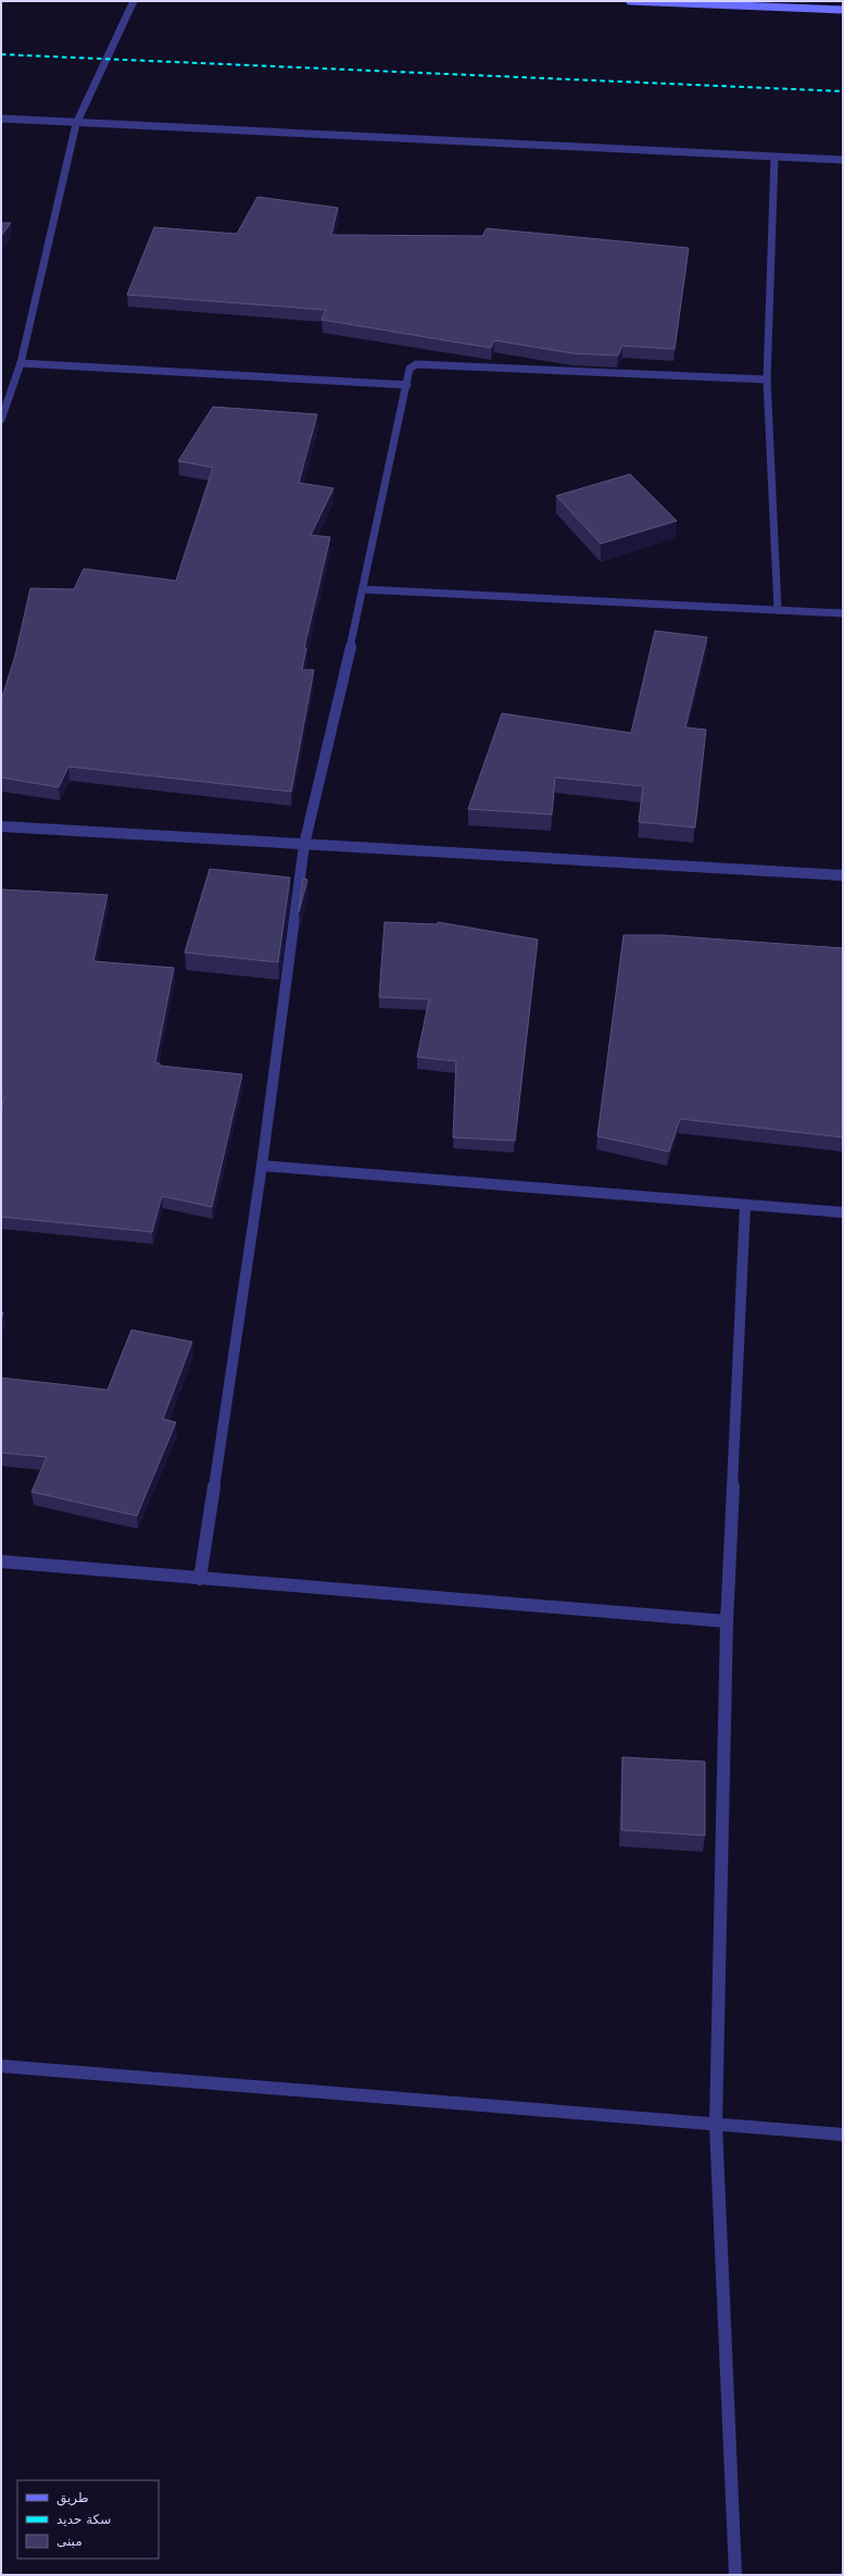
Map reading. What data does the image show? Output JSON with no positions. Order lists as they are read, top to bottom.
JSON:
{
  "legend": ["طريق", "سكة حديد", "مبنى"]
}
